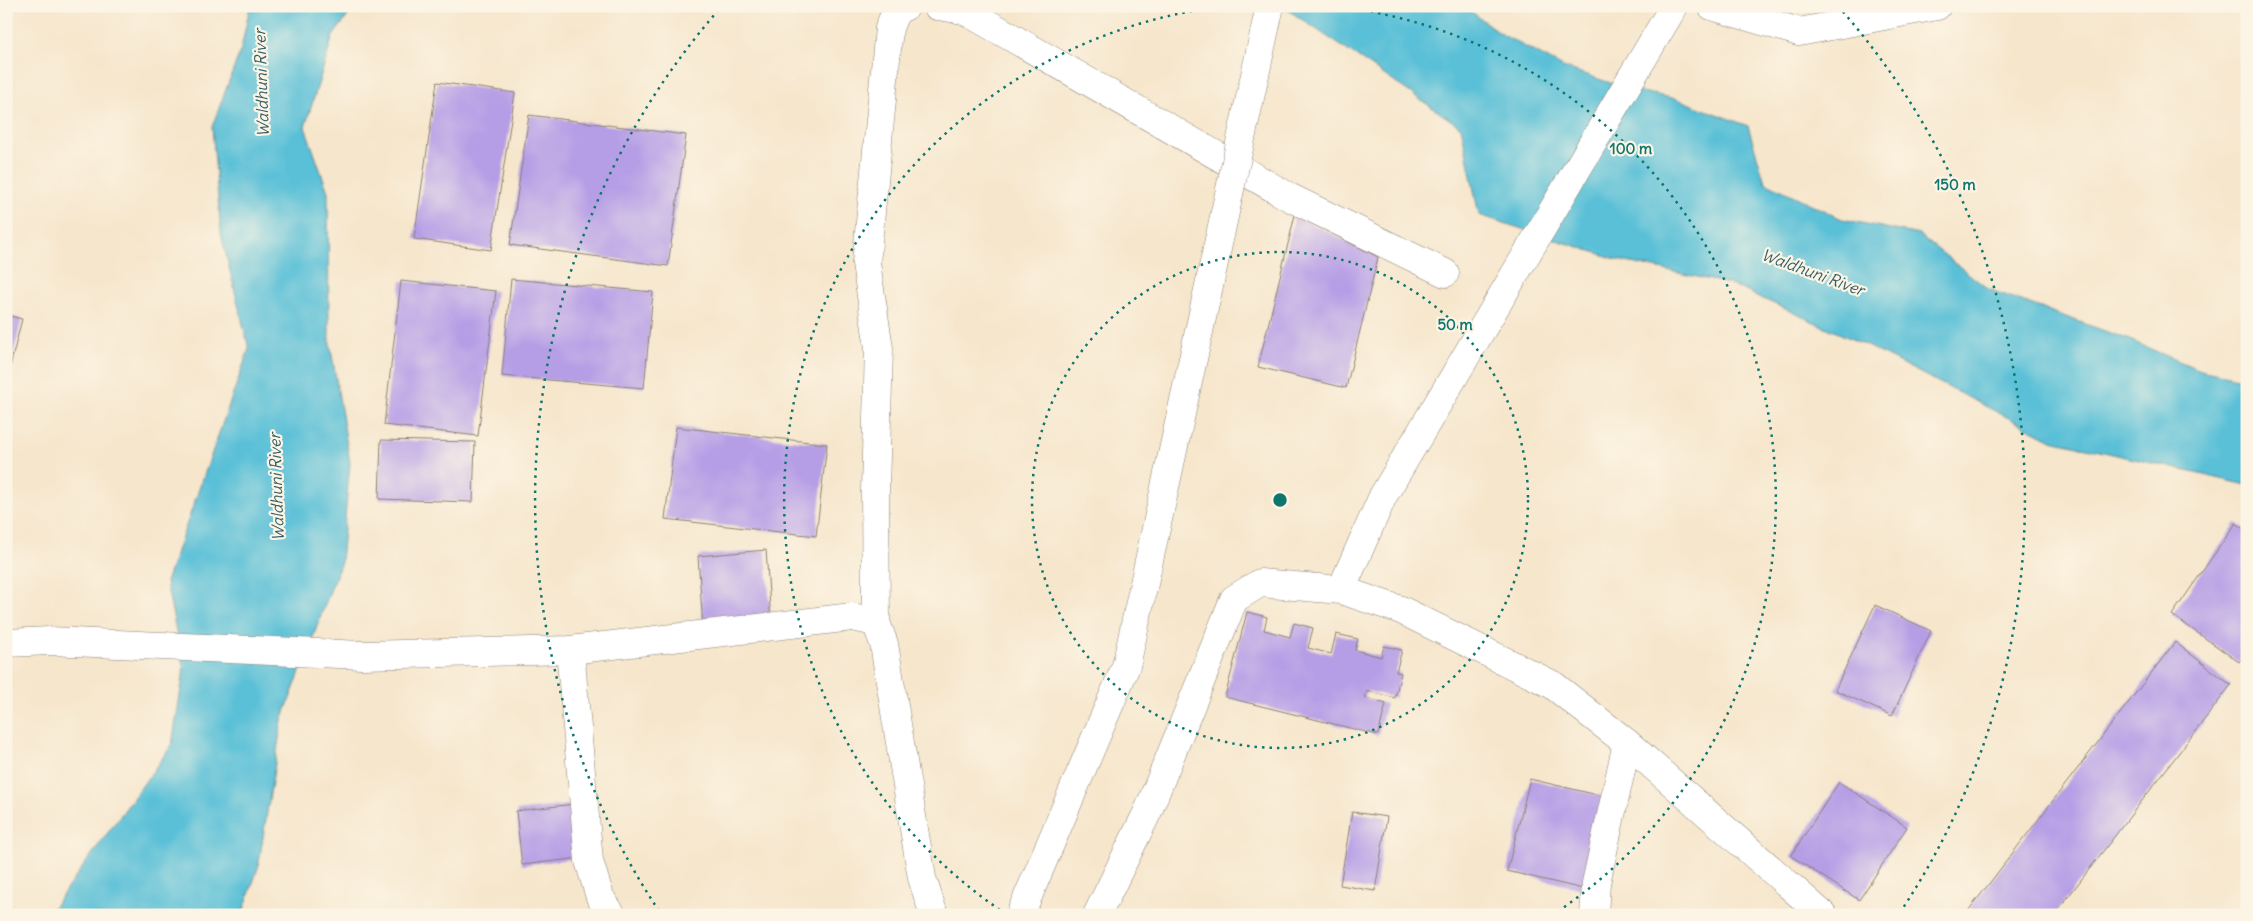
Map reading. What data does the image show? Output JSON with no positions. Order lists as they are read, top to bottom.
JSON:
{
  "water": ["Waldhuni River"],
  "rings": ["100 m", "150 m", "50 m"]
}
